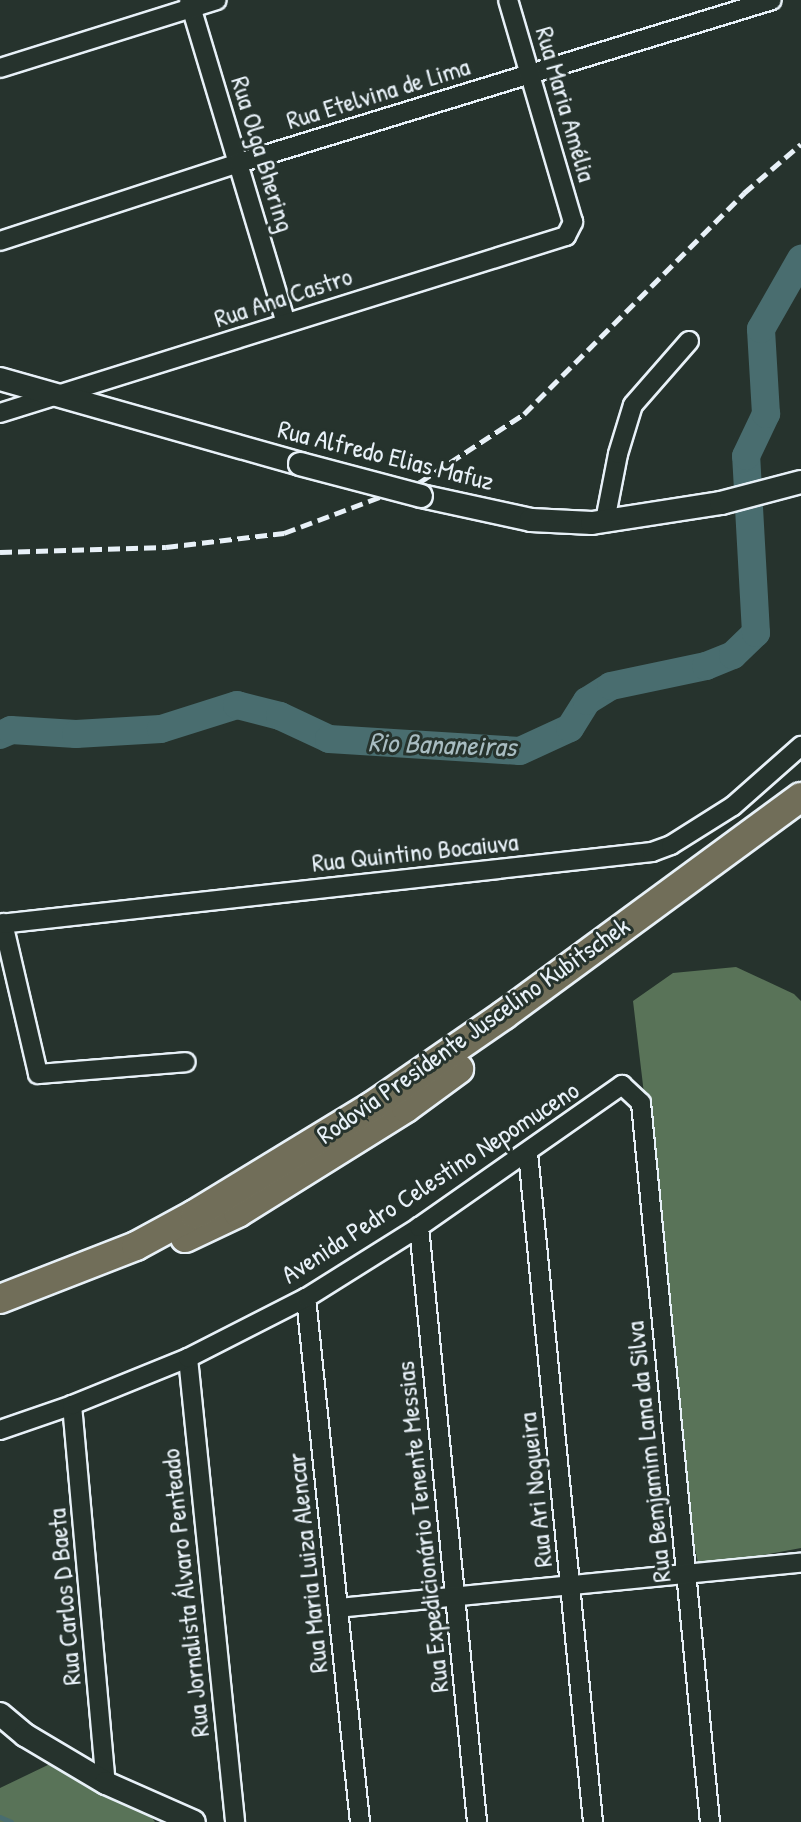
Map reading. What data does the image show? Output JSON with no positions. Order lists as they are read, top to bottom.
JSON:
{
  "streets": {
    "highway": ["Rodovia Presidente Juscelino Kubitschek"],
    "street": [
      "Rua Etelvina de Lima",
      "Rua Maria Amélia",
      "Rua Olga Bhering",
      "Rua Ana Castro",
      "Rua Alfredo Elias Mafuz",
      "Rua Quintino Bocaiuva",
      "Avenida Pedro Celestino Nepomuceno",
      "Rua Bemjamim Lana da Silva",
      "Rua Ari Nogueira",
      "Rua Expedicionário Tenente Messias",
      "Rua Maria Luiza Alencar",
      "Rua Jornalista Álvaro Penteado",
      "Rua Carlos D Baeta"
    ]
  },
  "crossings": [
    ["Rua Etelvina de Lima", "Rua Maria Amélia"],
    ["Rua Etelvina de Lima", "Rua Olga Bhering"],
    ["Rua Maria Amélia", "Rua Ana Castro"],
    ["Rua Olga Bhering", "Rua Ana Castro"],
    ["Rua Ana Castro", "Rua Alfredo Elias Mafuz"],
    ["Avenida Pedro Celestino Nepomuceno", "Rua Bemjamim Lana da Silva"],
    ["Avenida Pedro Celestino Nepomuceno", "Rua Ari Nogueira"],
    ["Avenida Pedro Celestino Nepomuceno", "Rua Expedicionário Tenente Messias"],
    ["Avenida Pedro Celestino Nepomuceno", "Rua Maria Luiza Alencar"],
    ["Avenida Pedro Celestino Nepomuceno", "Rua Jornalista Álvaro Penteado"],
    ["Avenida Pedro Celestino Nepomuceno", "Rua Carlos D Baeta"]
  ],
  "water": ["Rio Bananeiras"]
}
